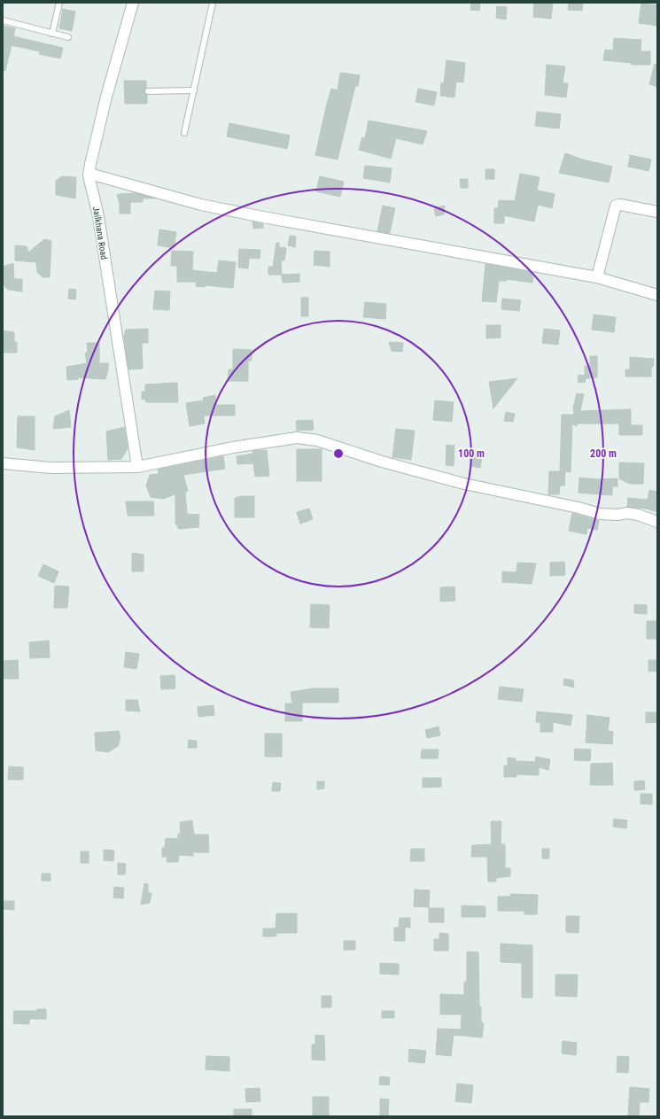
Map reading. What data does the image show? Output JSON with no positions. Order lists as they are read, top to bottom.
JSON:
{
  "streets": {
    "street": ["Jailkhana Road"]
  },
  "rings": ["100 m", "200 m"]
}
